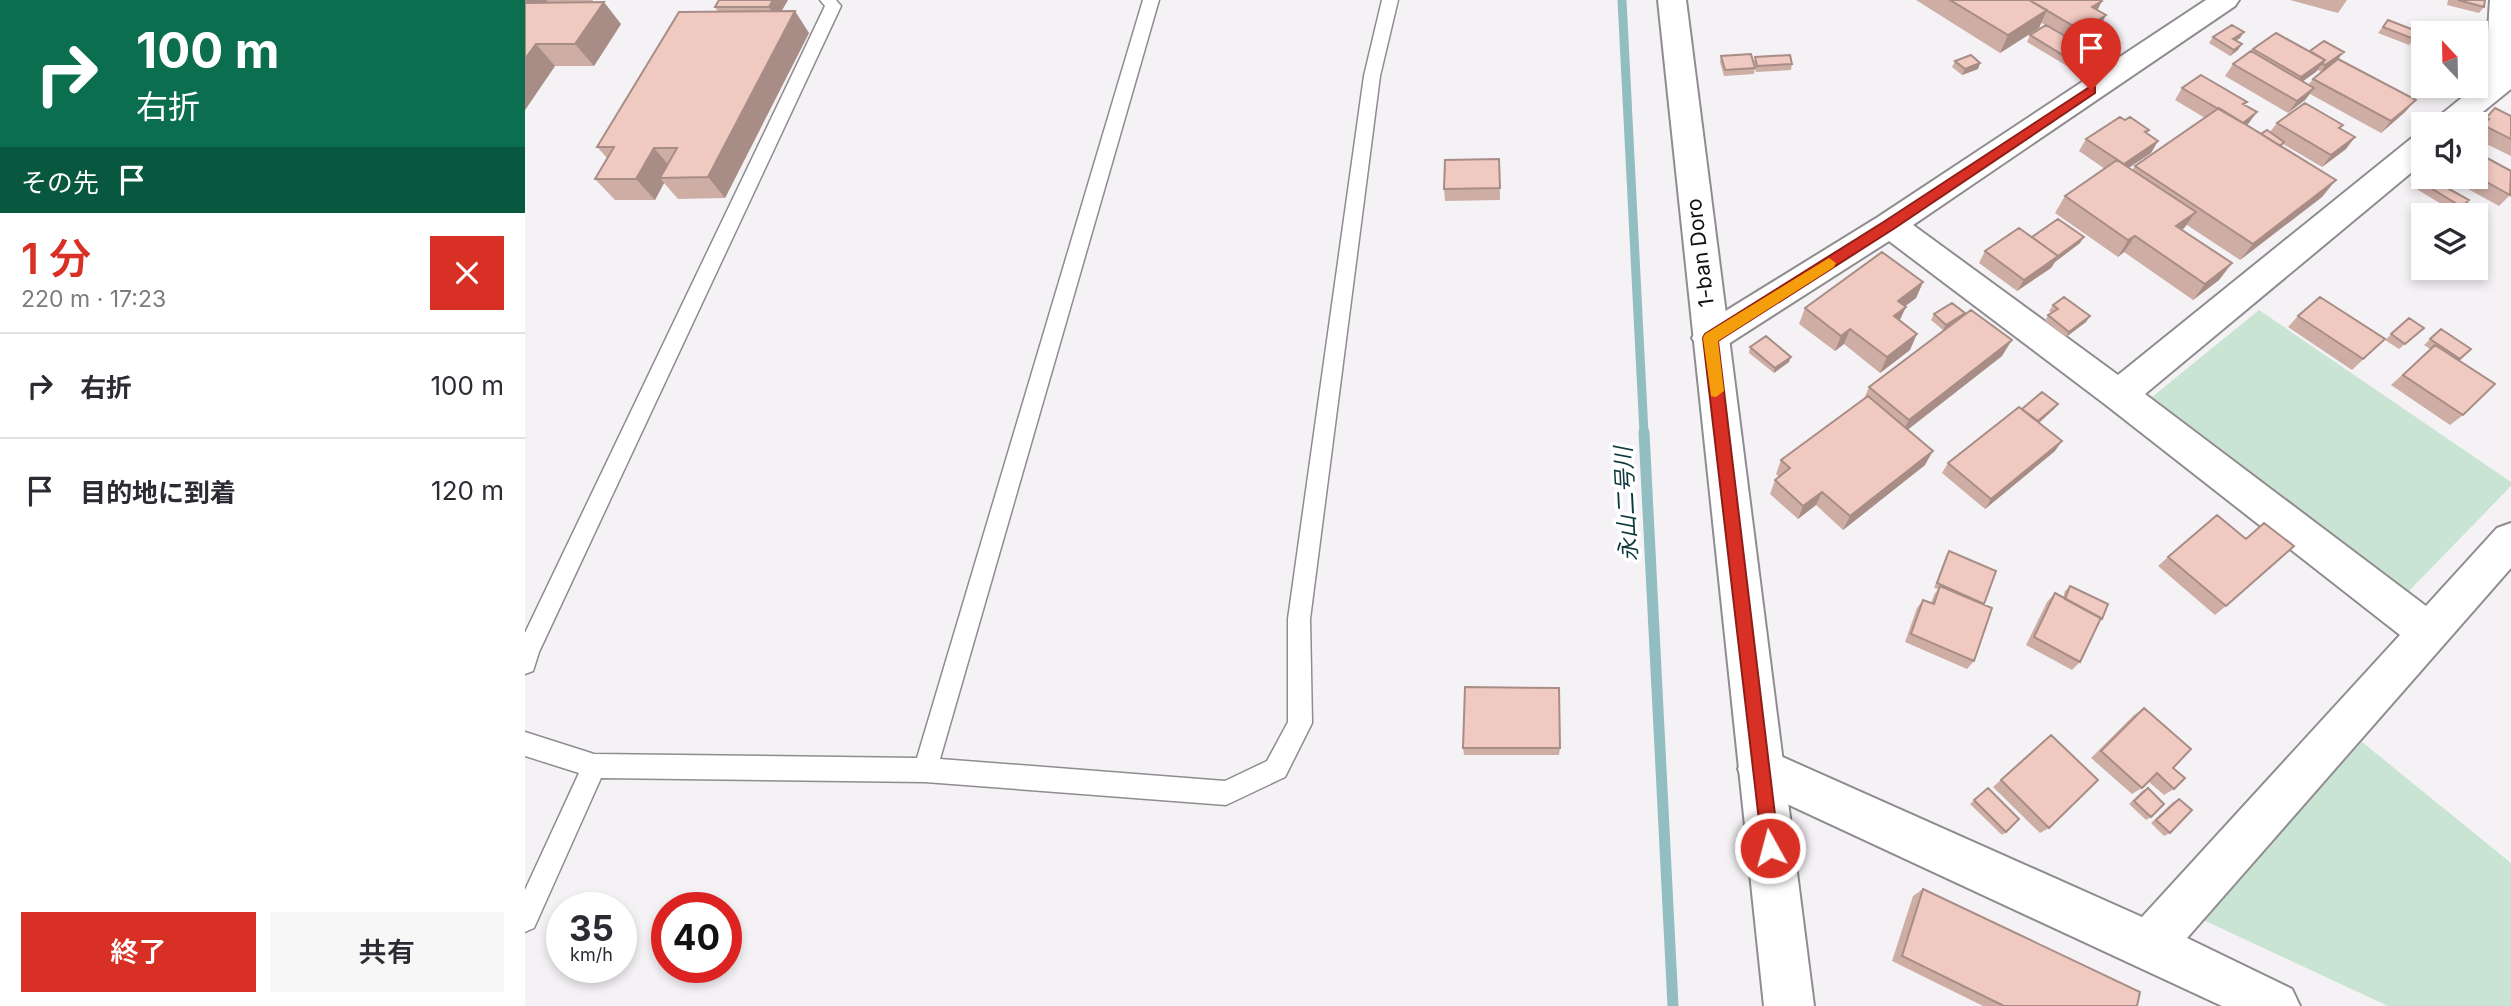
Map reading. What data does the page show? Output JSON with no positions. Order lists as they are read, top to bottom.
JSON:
{
  "streets": {
    "street": ["1-ban Doro"]
  },
  "water": ["永山二号川"],
  "north": "top",
  "page": {
    "turn": ["100 m", "右折"],
    "then": "その先",
    "heading": ["1 分", "220 m · 17:23"],
    "list": [
      {
        "name": "右折",
        "value": "100 m"
      },
      {
        "name": "目的地に到着",
        "value": "120 m"
      }
    ],
    "speed": "35 km/h",
    "limit": "40",
    "buttons": ["終了", "共有"]
  }
}
